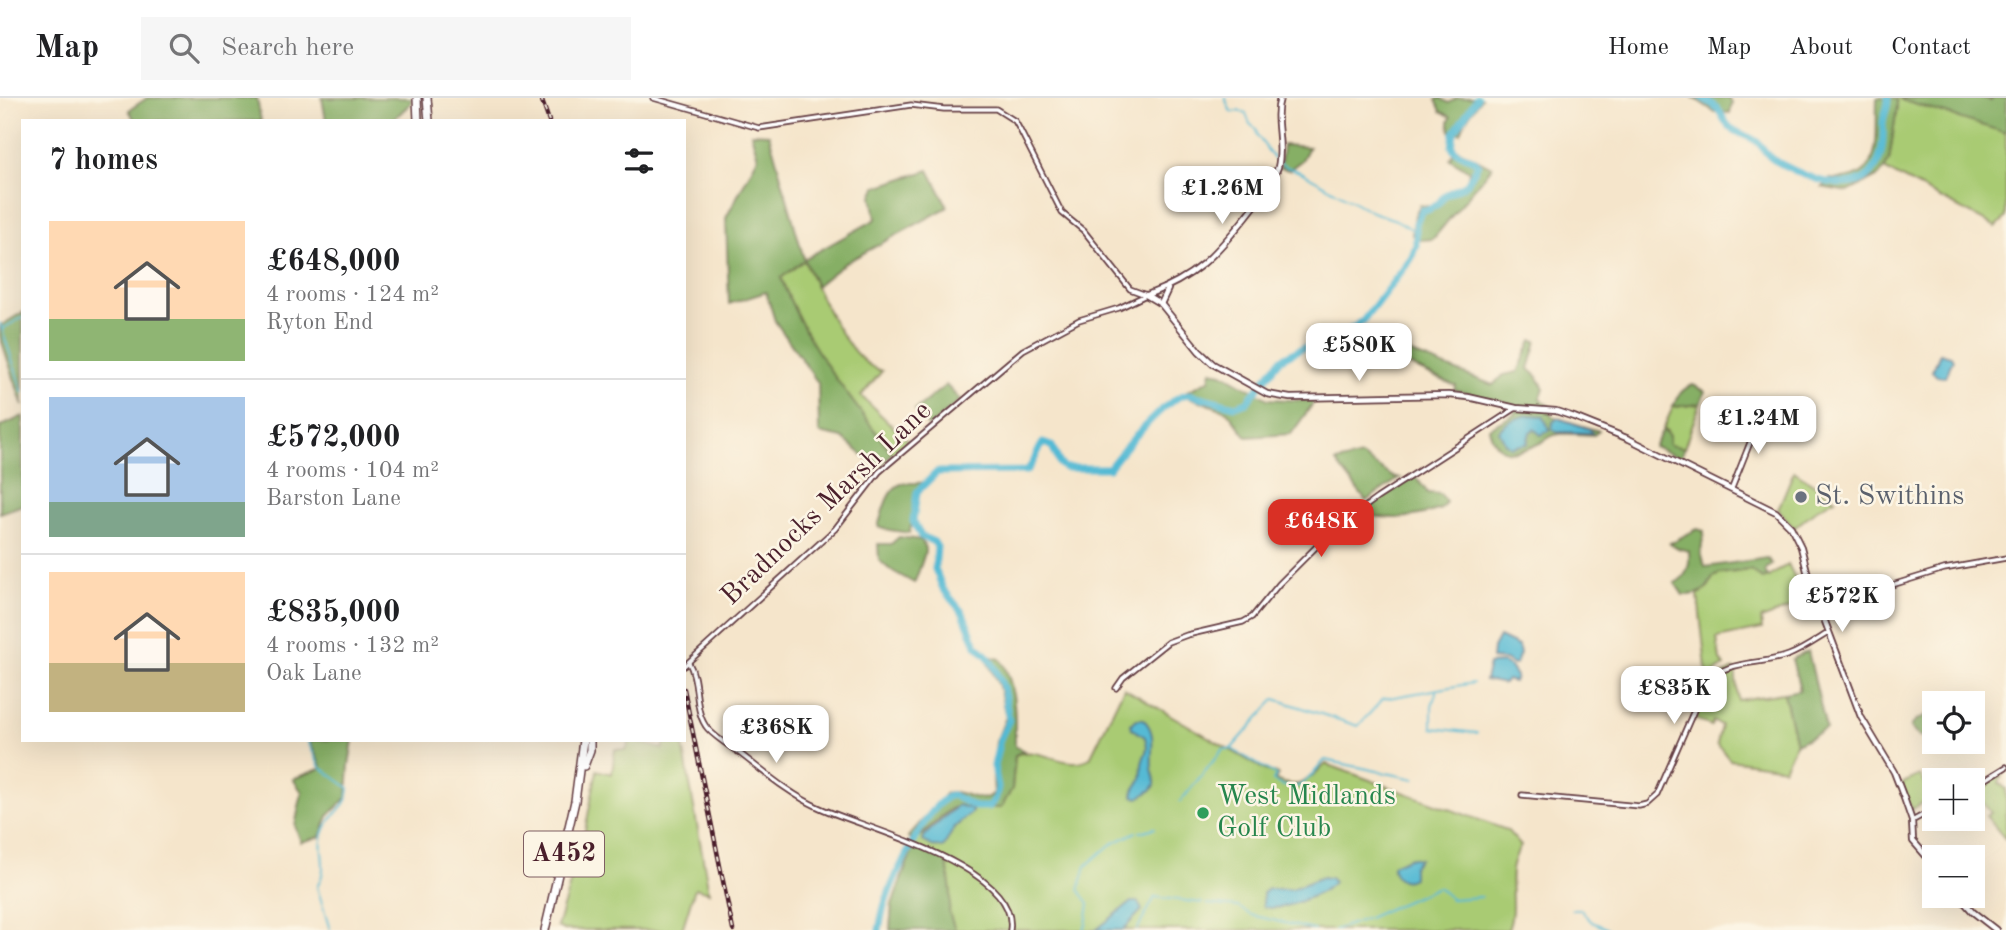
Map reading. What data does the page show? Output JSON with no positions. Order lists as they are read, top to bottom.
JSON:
{
  "streets": {
    "highway": ["A452"],
    "street": ["Bradnocks Marsh Lane"]
  },
  "places": ["St. Swithins", "West Midlands Golf Club"],
  "page": {
    "header": "Map",
    "search": "Search here",
    "nav": [
      "Home",
      "Map",
      "About",
      "Contact"
    ],
    "heading": "7 homes",
    "price": [
      "£1.26M",
      "£580K",
      "£1.24M",
      "£648K",
      "£572K",
      "£835K",
      "£368K"
    ],
    "list": [
      {
        "name": "£648,000",
        "note": "4 rooms · 124 m² · Ryton End"
      },
      {
        "name": "£572,000",
        "note": "4 rooms · 104 m² · Barston Lane"
      },
      {
        "name": "£835,000",
        "note": "4 rooms · 132 m² · Oak Lane"
      }
    ],
    "map_buttons": ["+", "−"]
  }
}
